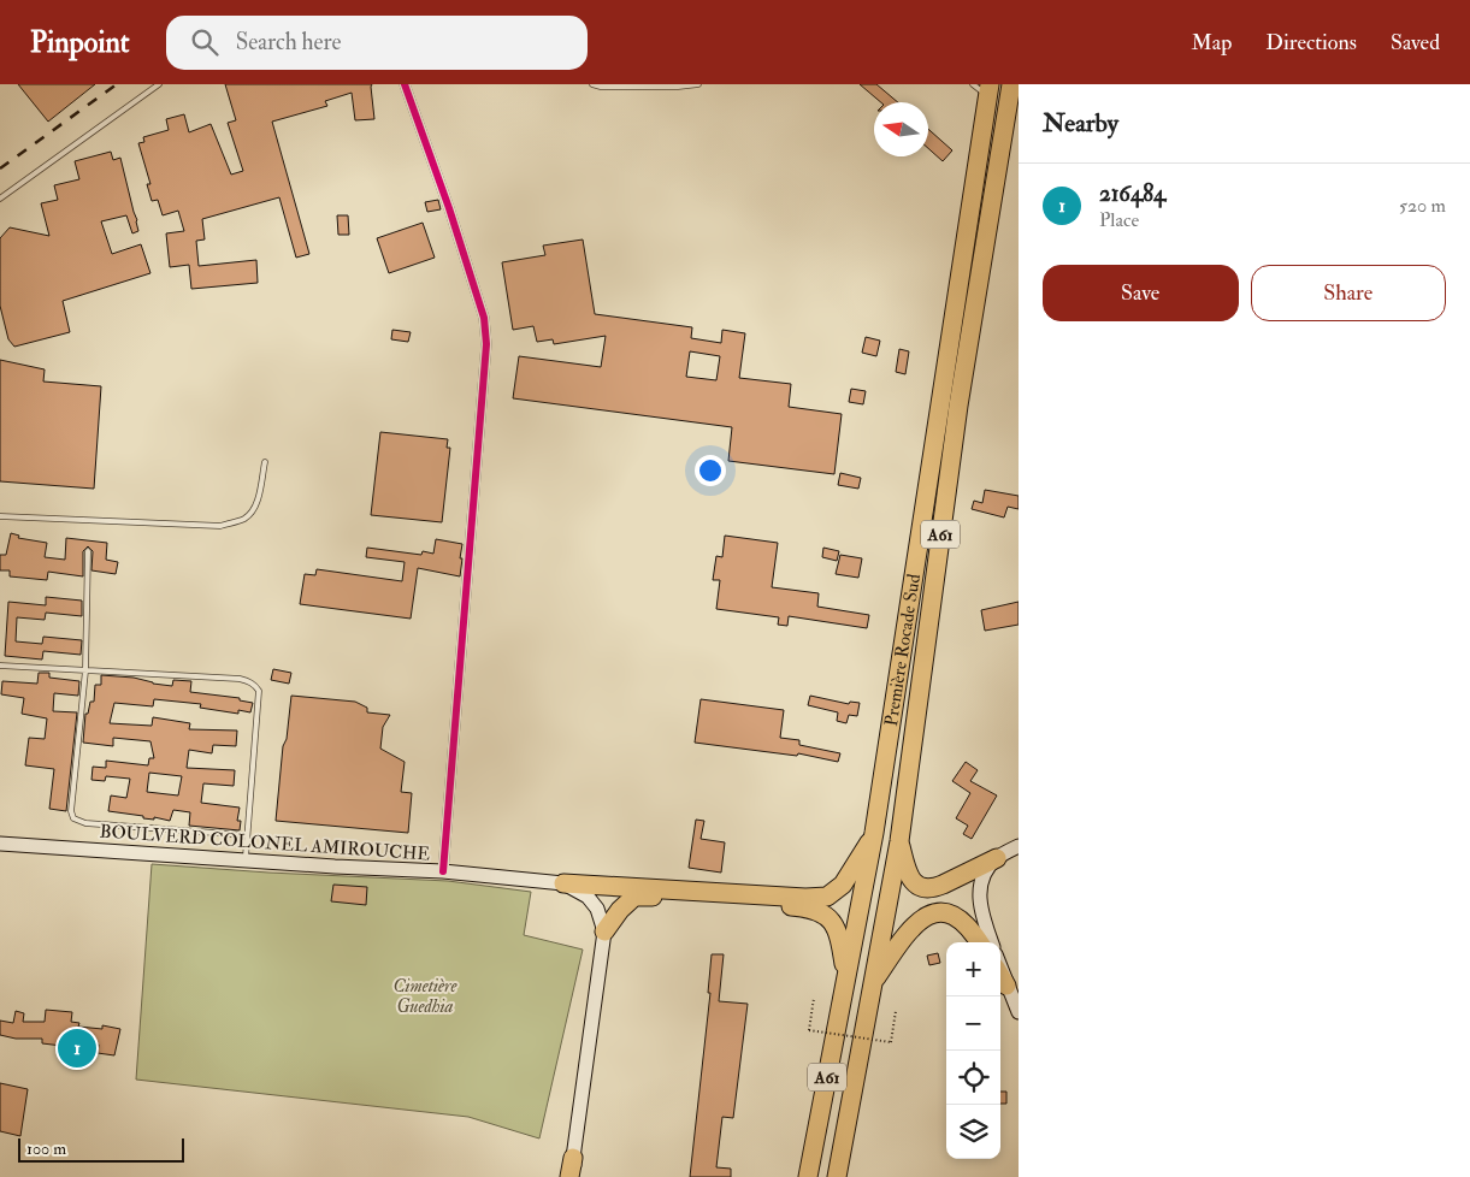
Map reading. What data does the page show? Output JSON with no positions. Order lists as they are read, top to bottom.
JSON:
{
  "streets": {
    "highway": ["A61", "Première Rocade Sud"],
    "main road": ["BOULVERD COLONEL AMIROUCHE"]
  },
  "parks": ["Cimetière Guedhia"],
  "scale_bar": "100 m",
  "north": "left",
  "page": {
    "header": "Pinpoint",
    "search": "Search here",
    "nav": ["Map", "Directions", "Saved"],
    "heading": "Nearby",
    "list": [
      {
        "mark": "1",
        "name": "216484",
        "note": "Place",
        "value": "520 m"
      }
    ],
    "buttons": ["Save", "Share"],
    "map_buttons": ["+", "−"],
    "pins": "1",
    "scale": "100 m"
  }
}
